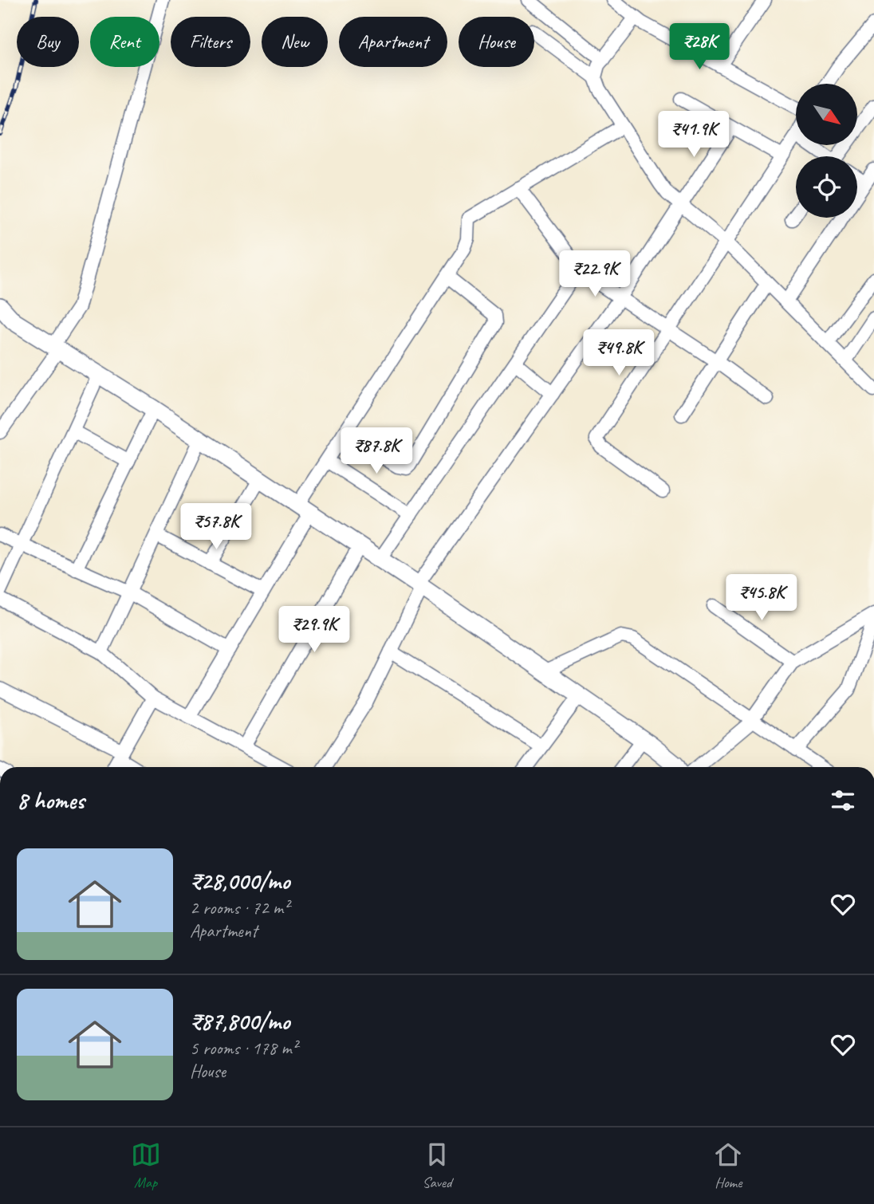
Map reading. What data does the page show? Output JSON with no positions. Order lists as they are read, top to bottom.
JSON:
{
  "north": "bottom right",
  "page": {
    "chip": [
      "Buy",
      "Rent",
      "Filters",
      "New",
      "Apartment",
      "House"
    ],
    "price": [
      "₹28K",
      "₹41.9K",
      "₹22.9K",
      "₹49.8K",
      "₹87.8K",
      "₹57.8K",
      "₹45.8K",
      "₹29.9K"
    ],
    "heading": "8 homes",
    "list": [
      {
        "name": "₹28,000/mo",
        "note": "2 rooms · 72 m² · Apartment"
      },
      {
        "name": "₹87,800/mo",
        "note": "5 rooms · 178 m² · House"
      }
    ],
    "tabs": ["Map", "Saved", "Home"]
  }
}
